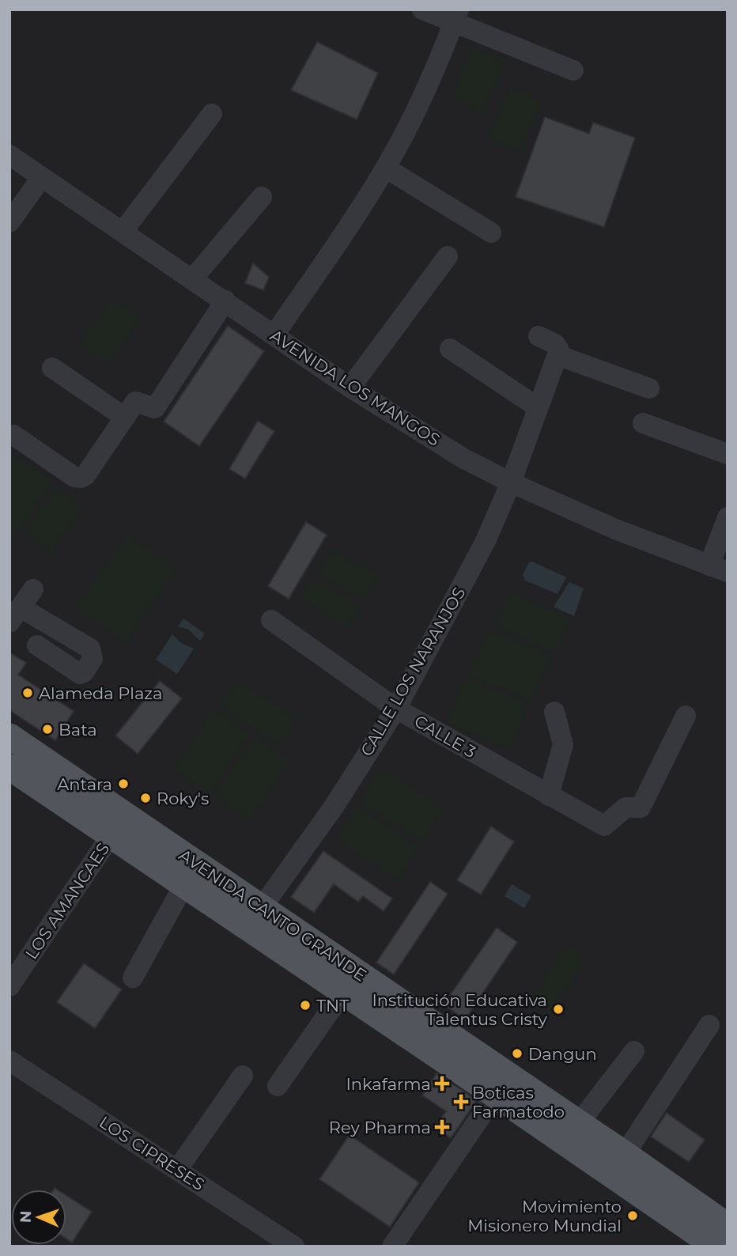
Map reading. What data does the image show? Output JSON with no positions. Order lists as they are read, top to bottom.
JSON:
{
  "streets": {
    "main road": ["AVENIDA CANTO GRANDE"],
    "street": [
      "AVENIDA LOS MANGOS",
      "CALLE LOS NARANJOS",
      "CALLE 3",
      "LOS AMANCAES",
      "LOS CIPRESES"
    ]
  },
  "crossings": [
    ["AVENIDA LOS MANGOS", "CALLE LOS NARANJOS"],
    ["CALLE LOS NARANJOS", "CALLE 3"],
    ["CALLE LOS NARANJOS", "AVENIDA CANTO GRANDE"],
    ["LOS AMANCAES", "AVENIDA CANTO GRANDE"]
  ],
  "places": {
    "other": [
      "Alameda Plaza",
      "Bata",
      "Antara",
      "Roky's",
      "TNT",
      "Institución Educativa Talentus Cristy",
      "Dangun",
      "Movimiento Misionero Mundial"
    ],
    "health": ["Inkafarma", "Boticas Farmatodo", "Rey Pharma"]
  },
  "north": "left"
}
